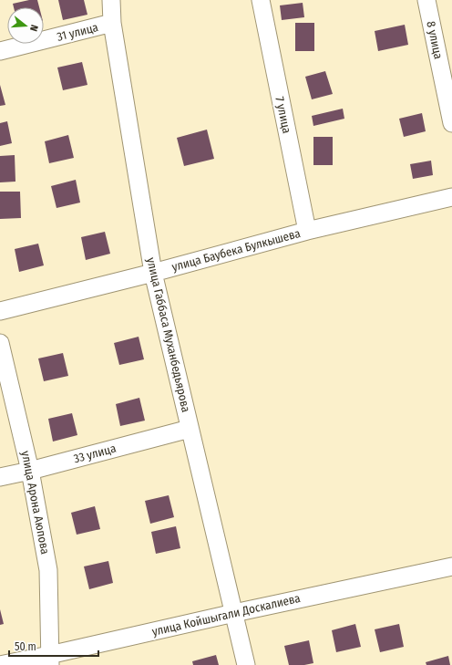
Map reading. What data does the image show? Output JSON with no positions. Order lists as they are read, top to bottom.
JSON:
{
  "streets": {
    "street": [
      "31 улица",
      "8 улица",
      "7 улица",
      "улица Баубека Булкышева",
      "улица Габбаса Муханбедьярова",
      "33 улица",
      "улица Арона Аюпова",
      "улица Койшыгали Доскалиева"
    ]
  },
  "crossings": [
    ["31 улица", "улица Габбаса Муханбедьярова"],
    ["7 улица", "улица Баубека Булкышева"],
    ["улица Баубека Булкышева", "улица Габбаса Муханбедьярова"],
    ["улица Габбаса Муханбедьярова", "33 улица"],
    ["улица Габбаса Муханбедьярова", "улица Койшыгали Доскалиева"],
    ["33 улица", "улица Арона Аюпова"],
    ["улица Арона Аюпова", "улица Койшыгали Доскалиева"]
  ],
  "scale_bar": "50 m",
  "north": "right"
}
